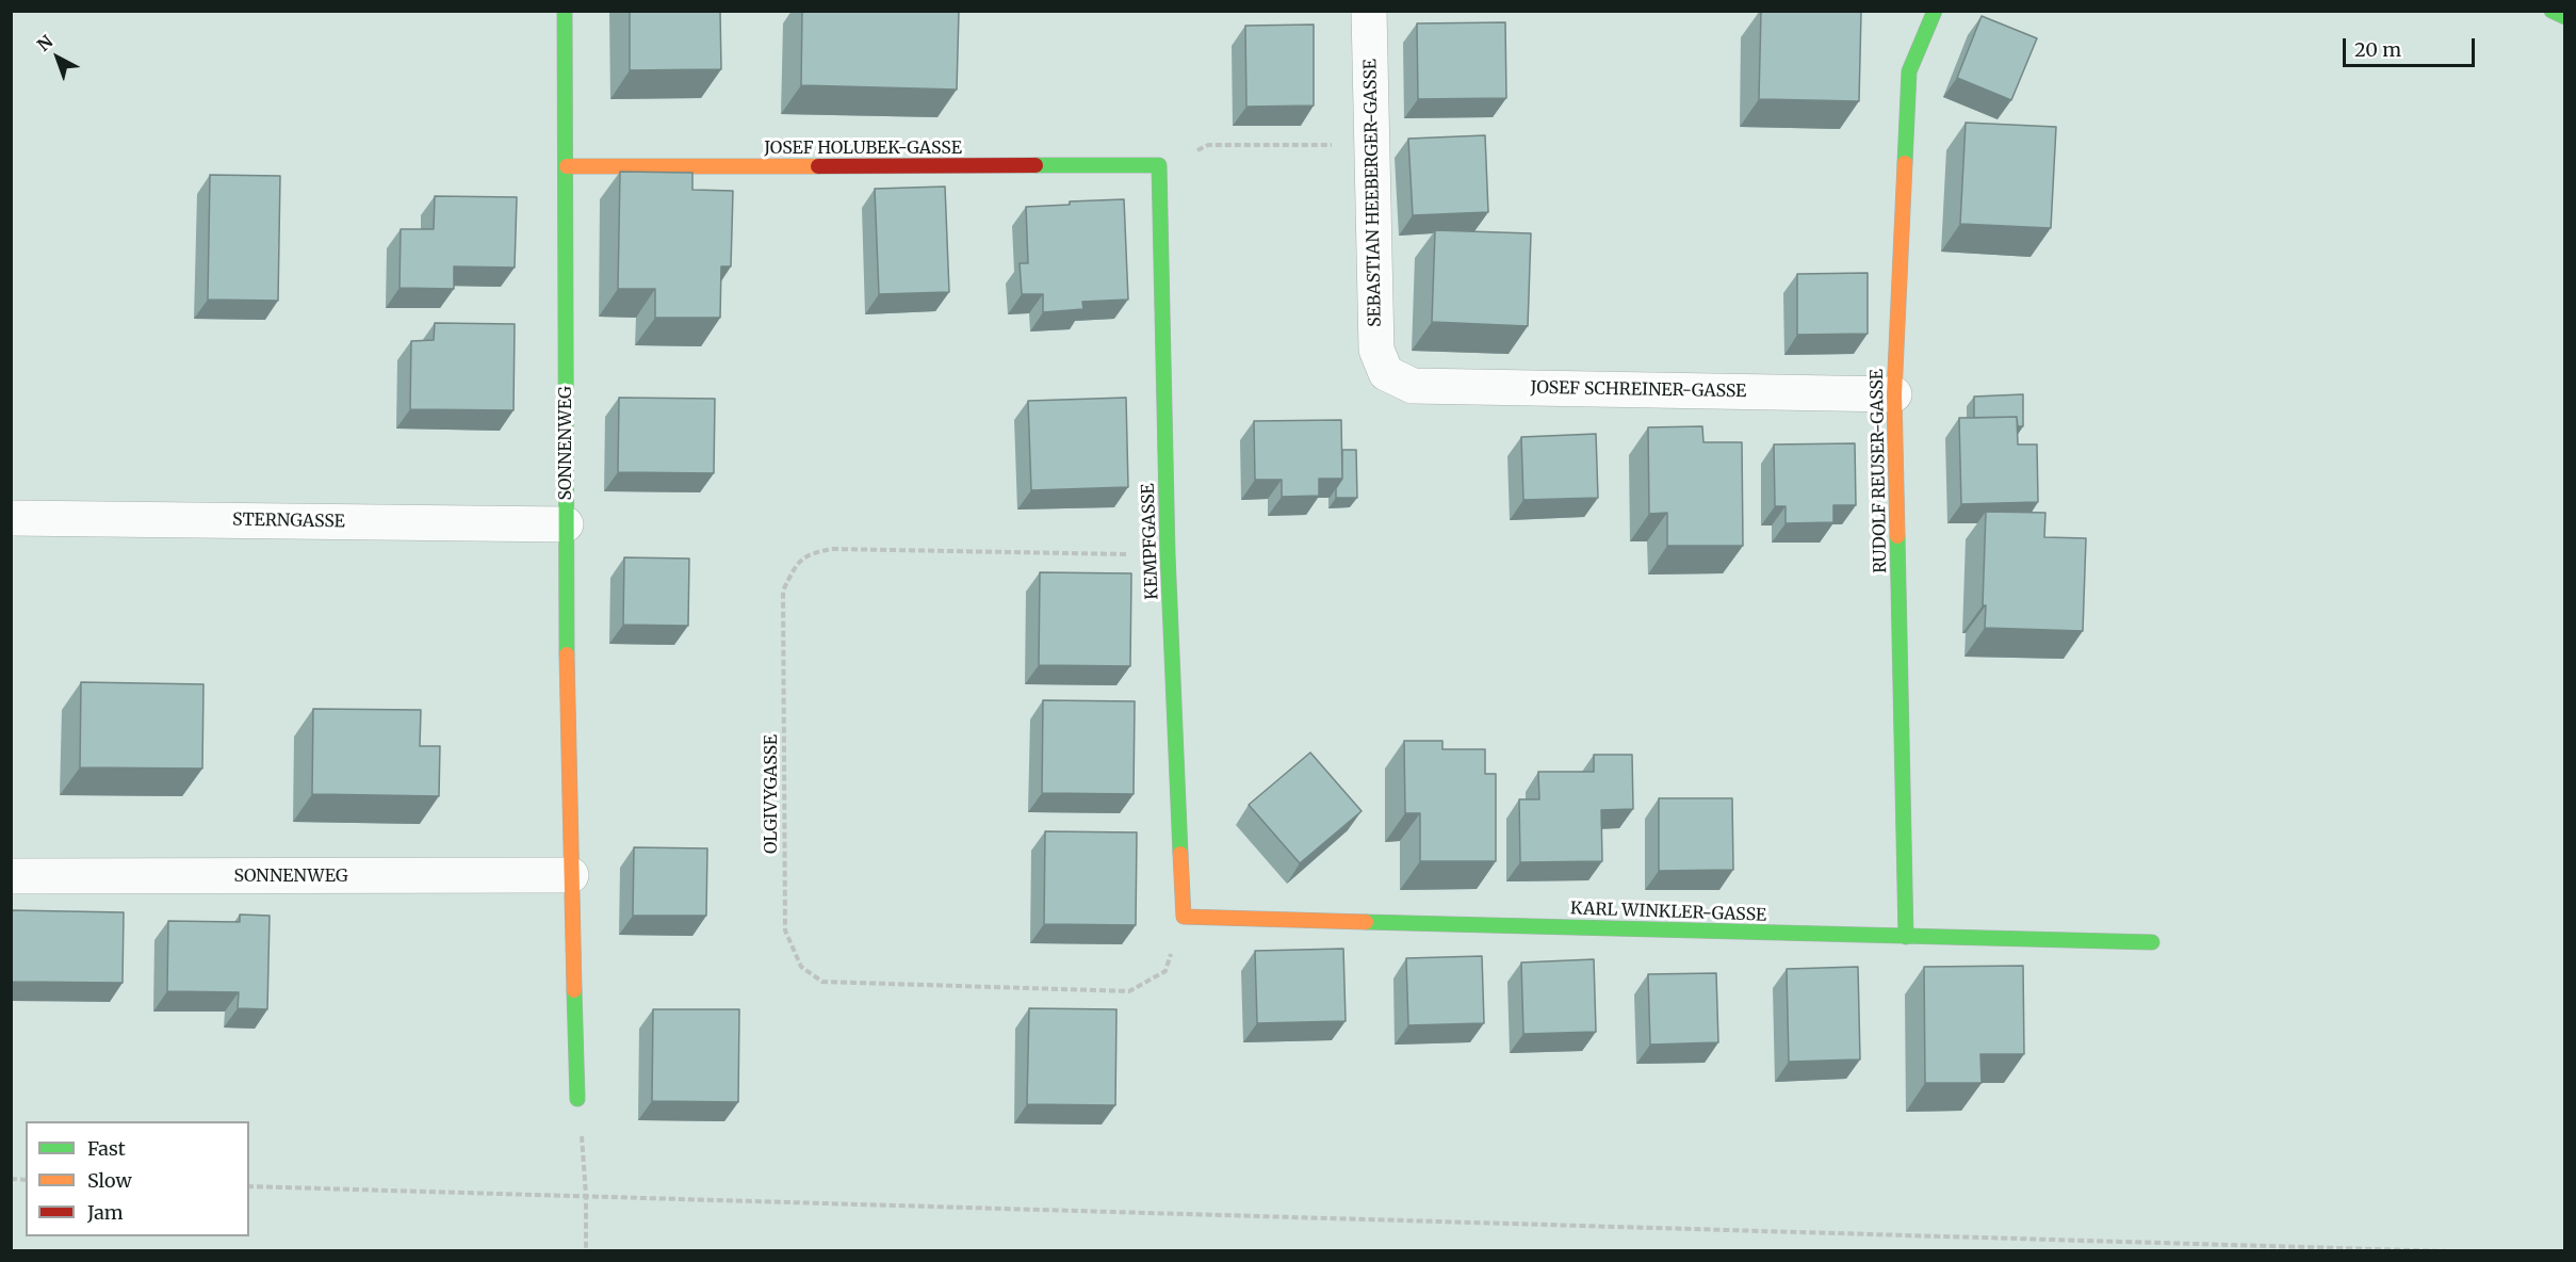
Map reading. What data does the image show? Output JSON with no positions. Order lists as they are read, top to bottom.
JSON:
{
  "streets": {
    "street": [
      "JOSEF HOLUBEK-GASSE",
      "SEBASTIAN HEEBERGER-GASSE",
      "JOSEF SCHREINER-GASSE",
      "SONNENWEG",
      "RUDOLF REUSER-GASSE",
      "STERNGASSE",
      "KEMPFGASSE",
      "KARL WINKLER-GASSE"
    ],
    "path": ["OLGIVYGASSE"]
  },
  "crossings": [
    ["JOSEF HOLUBEK-GASSE", "SONNENWEG"],
    ["JOSEF HOLUBEK-GASSE", "KEMPFGASSE"],
    ["SEBASTIAN HEEBERGER-GASSE", "JOSEF SCHREINER-GASSE"],
    ["JOSEF SCHREINER-GASSE", "RUDOLF REUSER-GASSE"],
    ["SONNENWEG", "STERNGASSE"],
    ["RUDOLF REUSER-GASSE", "KARL WINKLER-GASSE"],
    ["KEMPFGASSE", "OLGIVYGASSE"],
    ["KEMPFGASSE", "KARL WINKLER-GASSE"],
    ["OLGIVYGASSE", "KARL WINKLER-GASSE"]
  ],
  "legend": ["Fast", "Slow", "Jam"],
  "scale_bar": "20 m",
  "north": "top left"
}
